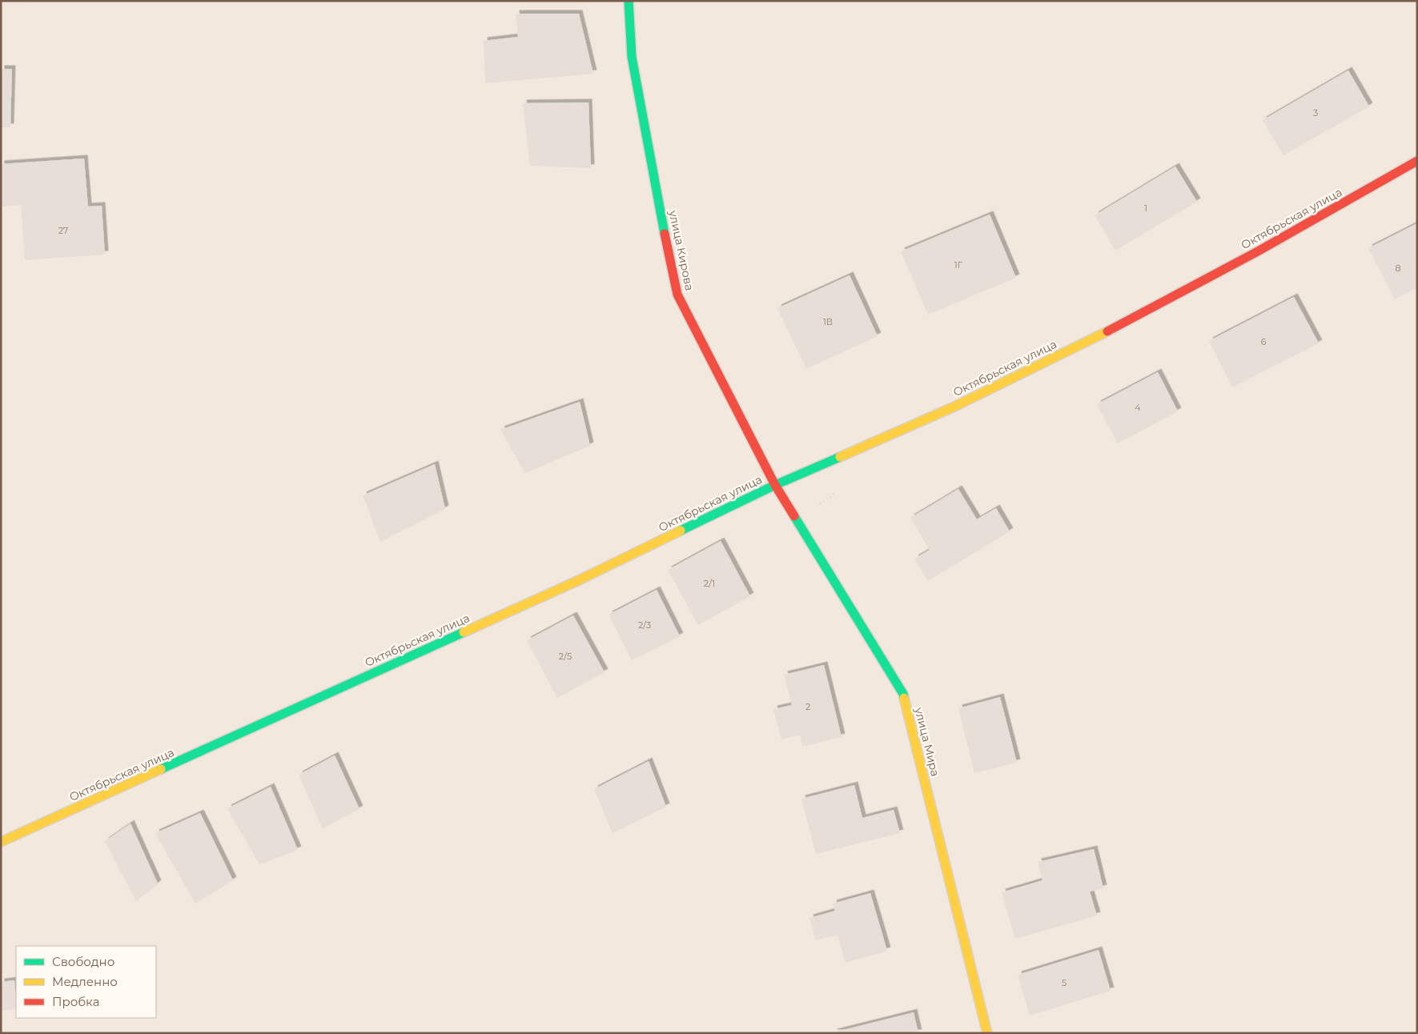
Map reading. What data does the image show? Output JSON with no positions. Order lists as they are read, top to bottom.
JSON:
{
  "streets": {
    "street": ["Октябрьская улица", "улица Кирова", "улица Мира"]
  },
  "crossings": [
    ["Октябрьская улица", "улица Кирова"],
    ["Октябрьская улица", "улица Мира"],
    ["улица Кирова", "улица Мира"]
  ],
  "house_numbers": [
    "3",
    "1",
    "27",
    "1Г",
    "8",
    "1В",
    "6",
    "4",
    "2/1",
    "2/3",
    "2/5",
    "2",
    "5"
  ],
  "legend": ["Свободно", "Медленно", "Пробка"]
}
